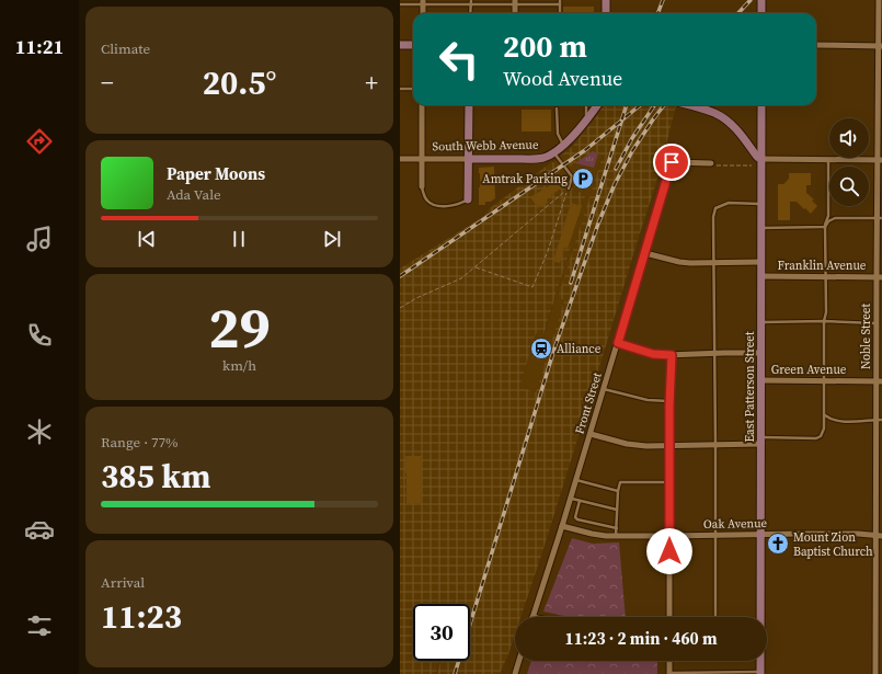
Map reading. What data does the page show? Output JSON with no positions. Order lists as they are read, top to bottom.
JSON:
{
  "streets": {
    "street": [
      "South Webb Avenue",
      "Franklin Avenue",
      "Noble Street",
      "Green Avenue",
      "East Patterson Street",
      "Front Street",
      "Oak Avenue"
    ]
  },
  "crossings": [
    ["Franklin Avenue", "Noble Street"],
    ["Franklin Avenue", "East Patterson Street"],
    ["Franklin Avenue", "Front Street"],
    ["Noble Street", "Green Avenue"],
    ["Noble Street", "Oak Avenue"],
    ["Green Avenue", "East Patterson Street"],
    ["East Patterson Street", "Oak Avenue"],
    ["Front Street", "Oak Avenue"]
  ],
  "places": {
    "parking": ["Amtrak Parking"],
    "station": ["Alliance"],
    "church": ["Mount Zion Baptist Church"]
  },
  "page": {
    "tabs": "11:21",
    "tile": [
      "Climate",
      ["29", "km/h"],
      ["Range · 77%", "385 km"],
      ["Arrival", "11:23"]
    ],
    "turn": ["200 m", "Wood Avenue"],
    "heat": ["−", "20.5°", "+"],
    "song": ["Paper Moons", "Ada Vale"],
    "limit": "30",
    "trip": "11:23 · 2 min · 460 m"
  }
}
